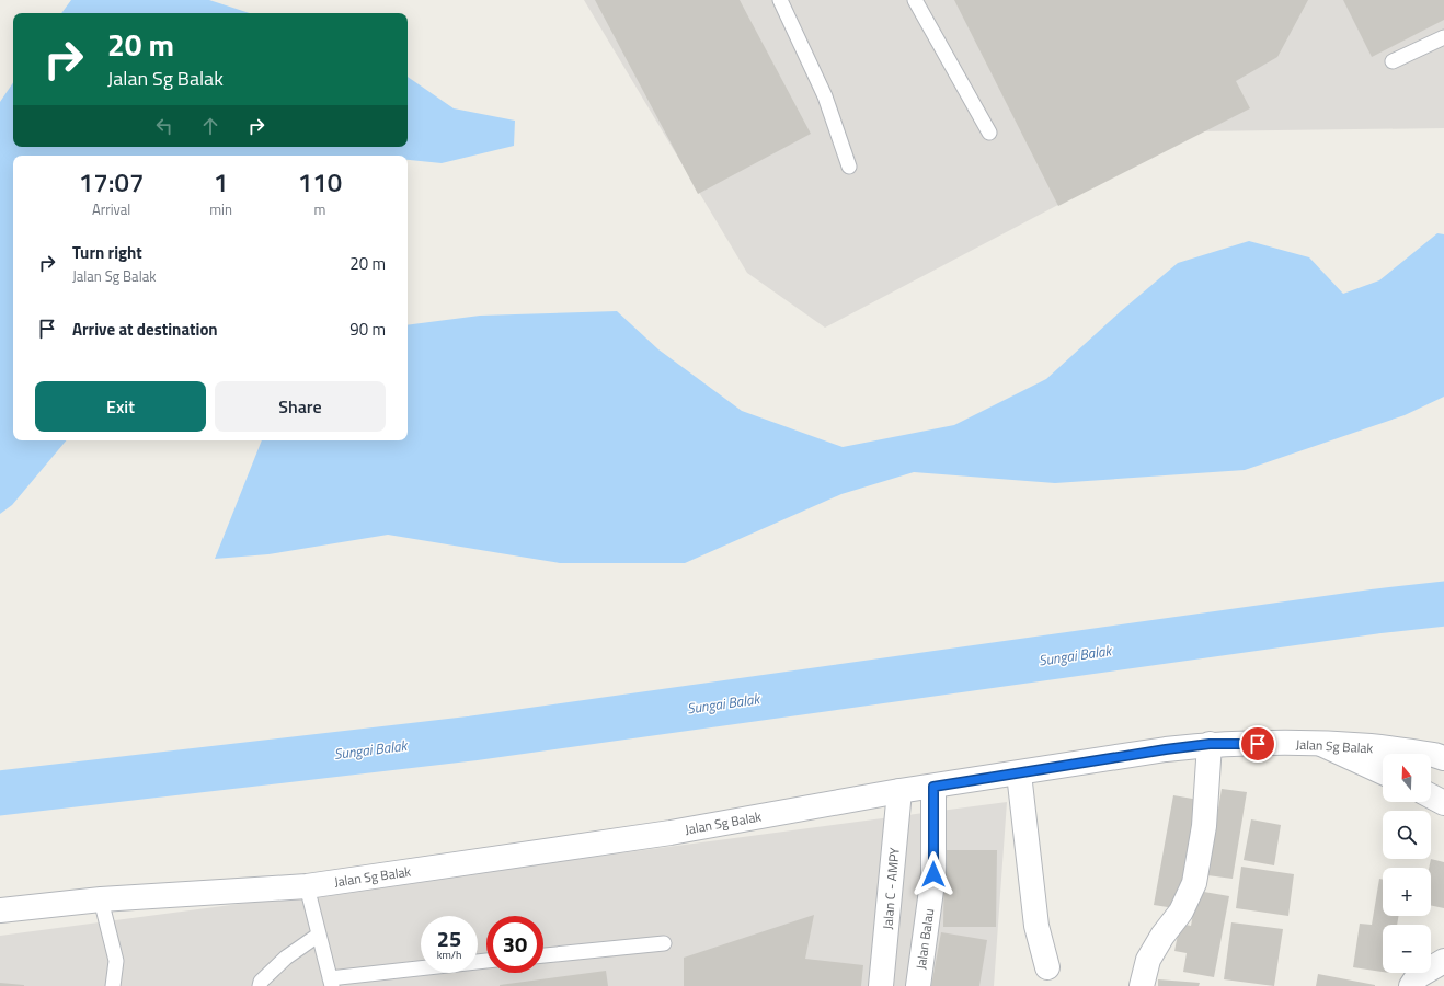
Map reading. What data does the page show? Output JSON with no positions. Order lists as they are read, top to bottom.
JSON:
{
  "streets": {
    "street": ["Jalan Sg Balak", "Jalan C - AMPY", "Jalan Balau"]
  },
  "crossings": [
    ["Jalan Sg Balak", "Jalan C - AMPY"],
    ["Jalan Sg Balak", "Jalan Balau"]
  ],
  "water": ["Sungai Balak"],
  "north": "top",
  "page": {
    "turn": ["20 m", "Jalan Sg Balak"],
    "eta": [
      "17:07",
      "Arrival",
      "1",
      "min",
      "110",
      "m"
    ],
    "list": [
      {
        "name": "Turn right",
        "note": "Jalan Sg Balak",
        "value": "20 m"
      },
      {
        "name": "Arrive at destination",
        "value": "90 m"
      }
    ],
    "buttons": ["Exit", "Share"],
    "map_buttons": ["+", "−"],
    "speed": "25 km/h",
    "limit": "30"
  }
}
